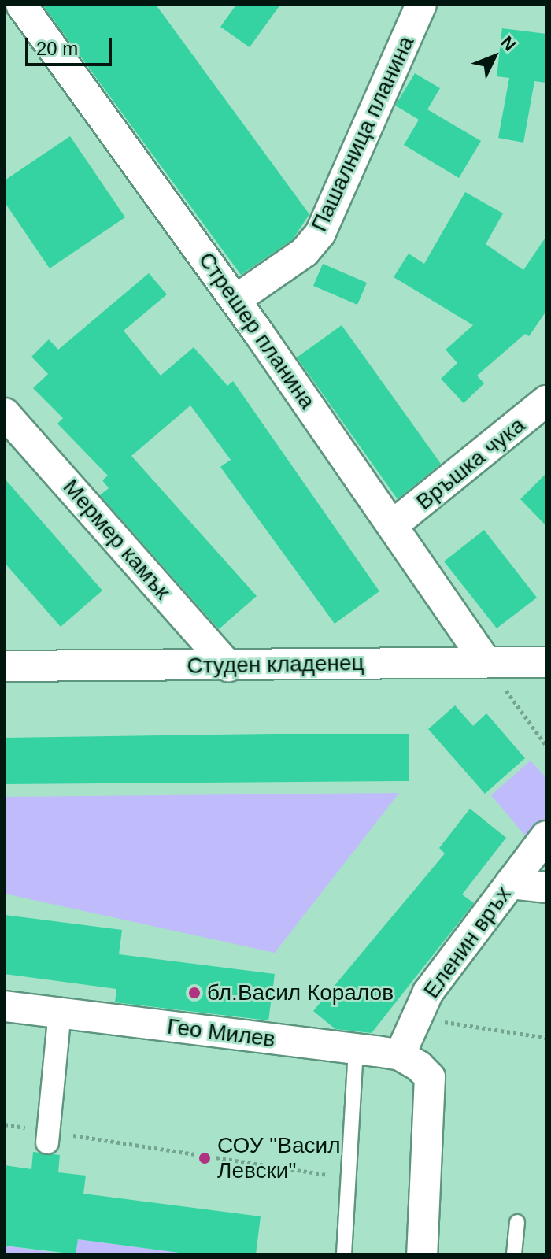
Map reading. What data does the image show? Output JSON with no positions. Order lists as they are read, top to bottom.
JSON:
{
  "streets": {
    "street": [
      "Пашалница планина",
      "Стрешер планина",
      "Връшка чука",
      "Мермер камък",
      "Студен кладенец",
      "Еленин връх",
      "Гео Милев"
    ]
  },
  "crossings": [
    ["Пашалница планина", "Стрешер планина"],
    ["Стрешер планина", "Връшка чука"],
    ["Стрешер планина", "Студен кладенец"],
    ["Мермер камък", "Студен кладенец"],
    ["Еленин връх", "Гео Милев"]
  ],
  "places": ["бл.Васил Коралов", "СОУ \"Васил Левски\""],
  "scale_bar": "20 m",
  "north": "top right"
}
